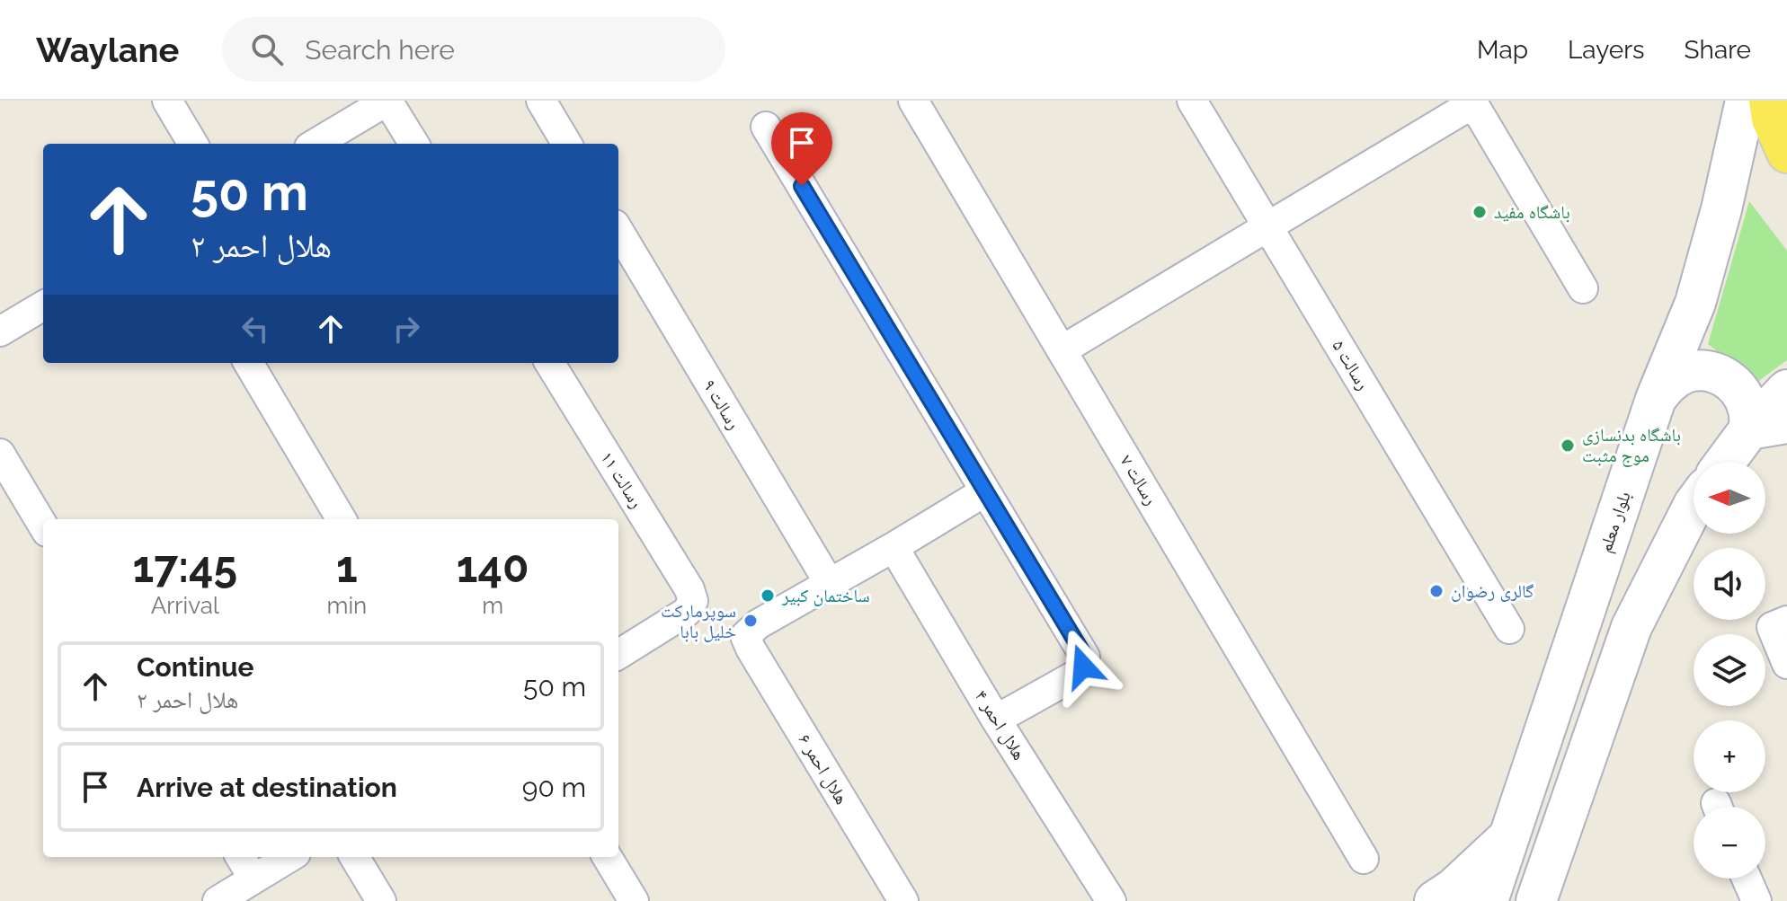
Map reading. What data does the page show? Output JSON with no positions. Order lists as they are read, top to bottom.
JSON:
{
  "streets": {
    "main road": ["بلوار معلم"],
    "street": [
      "رسالت ۵",
      "رسالت ۹",
      "رسالت ۱۱",
      "رسالت ۷",
      "هلال احمر ۴",
      "هلال احمر ۶"
    ]
  },
  "crossings": [
    ["رسالت ۹", "هلال احمر ۶"]
  ],
  "places": [
    "باشگاه مفید",
    "باشگاه بدنسازی موج مثبت",
    "گالری رضوان",
    "ساختمان کبیر",
    "سوپرمارکت خلیل بابا"
  ],
  "north": "left",
  "page": {
    "header": "Waylane",
    "search": "Search here",
    "nav": ["Map", "Layers", "Share"],
    "turn": ["50 m", "هلال احمر ۲"],
    "map_buttons": ["+", "−"],
    "eta": [
      "17:45",
      "Arrival",
      "1",
      "min",
      "140",
      "m"
    ],
    "list": [
      {
        "name": "Continue",
        "note": "هلال احمر ۲",
        "value": "50 m"
      },
      {
        "name": "Arrive at destination",
        "value": "90 m"
      }
    ]
  }
}
